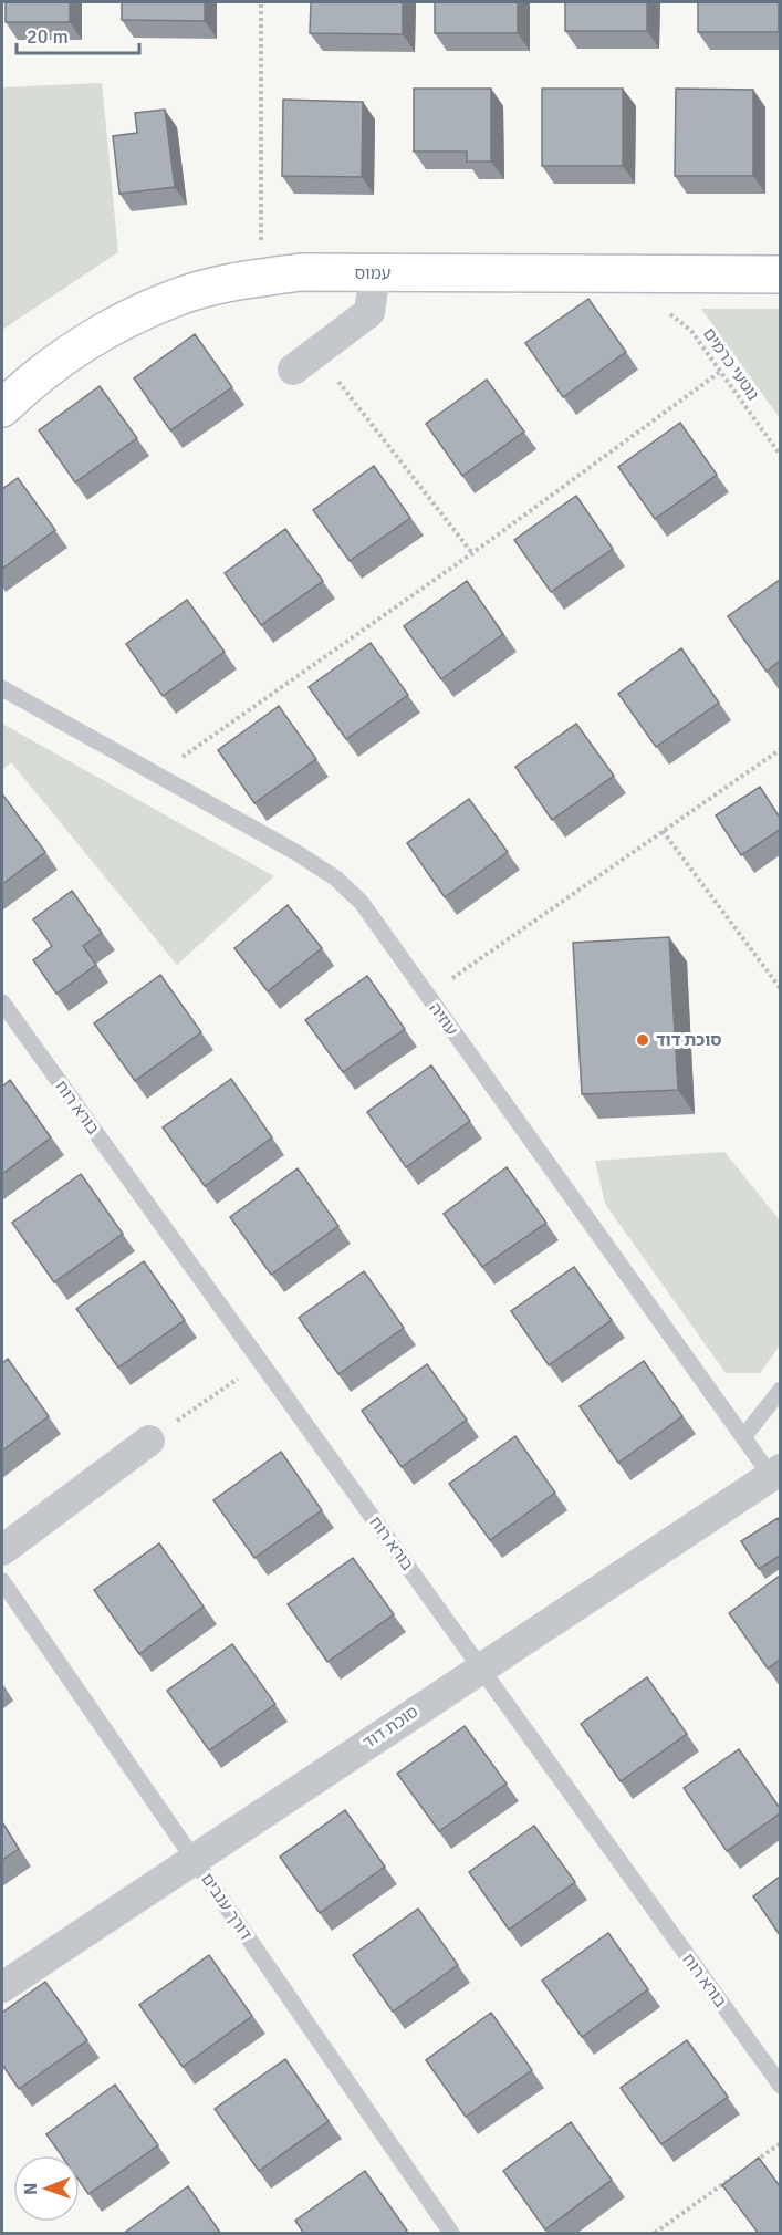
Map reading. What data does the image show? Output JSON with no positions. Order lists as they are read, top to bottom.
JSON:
{
  "streets": {
    "street": ["עמוס", "סוכת דוד"],
    "lane": ["עוזיה", "בורא רוח", "דורך ענבים"],
    "path": ["נוטעי כרמים"]
  },
  "crossings": [
    ["עוזיה", "סוכת דוד"],
    ["בורא רוח", "סוכת דוד"],
    ["סוכת דוד", "דורך ענבים"]
  ],
  "places": ["סוכת דוד"],
  "scale_bar": "20 m",
  "north": "left"
}
